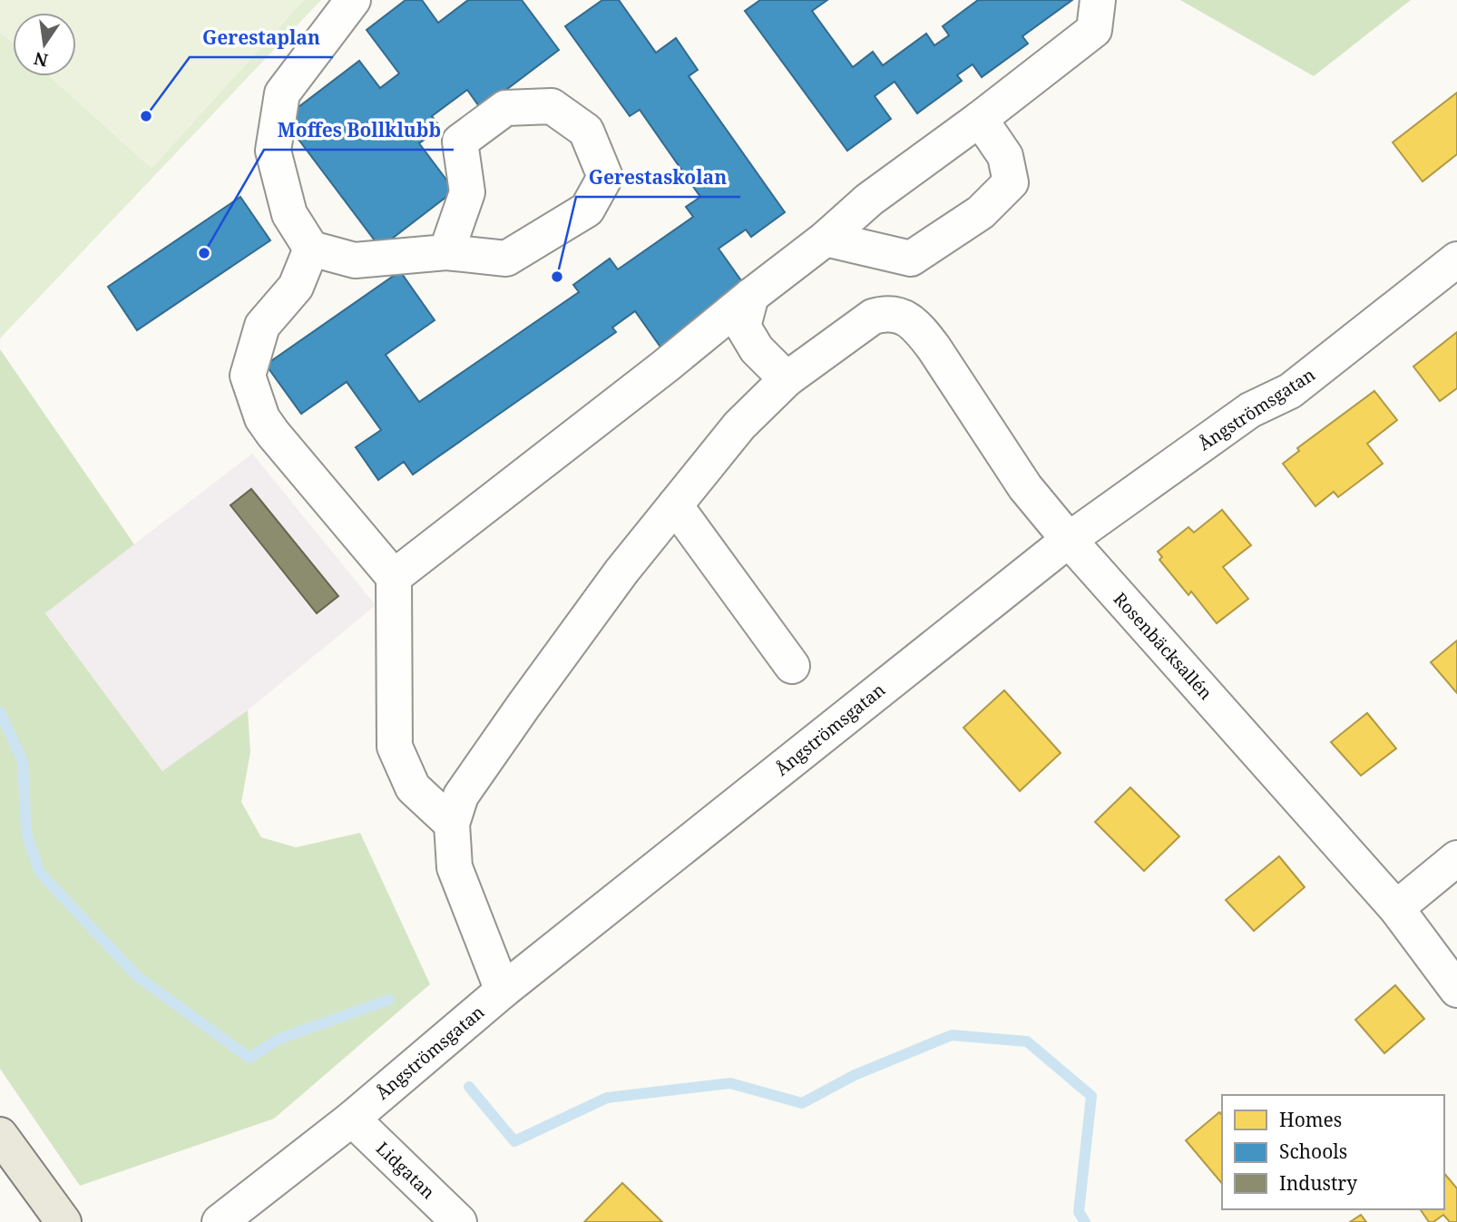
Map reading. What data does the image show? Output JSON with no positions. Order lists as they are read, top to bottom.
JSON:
{
  "streets": {
    "street": ["Ångströmsgatan", "Rosenbäcksallén", "Lidgatan"]
  },
  "crossings": [
    ["Ångströmsgatan", "Rosenbäcksallén"],
    ["Ångströmsgatan", "Lidgatan"]
  ],
  "places": ["Gerestaplan", "Moffes Bollklubb", "Gerestaskolan"],
  "legend": ["Homes", "Schools", "Industry"],
  "north": "bottom"
}
